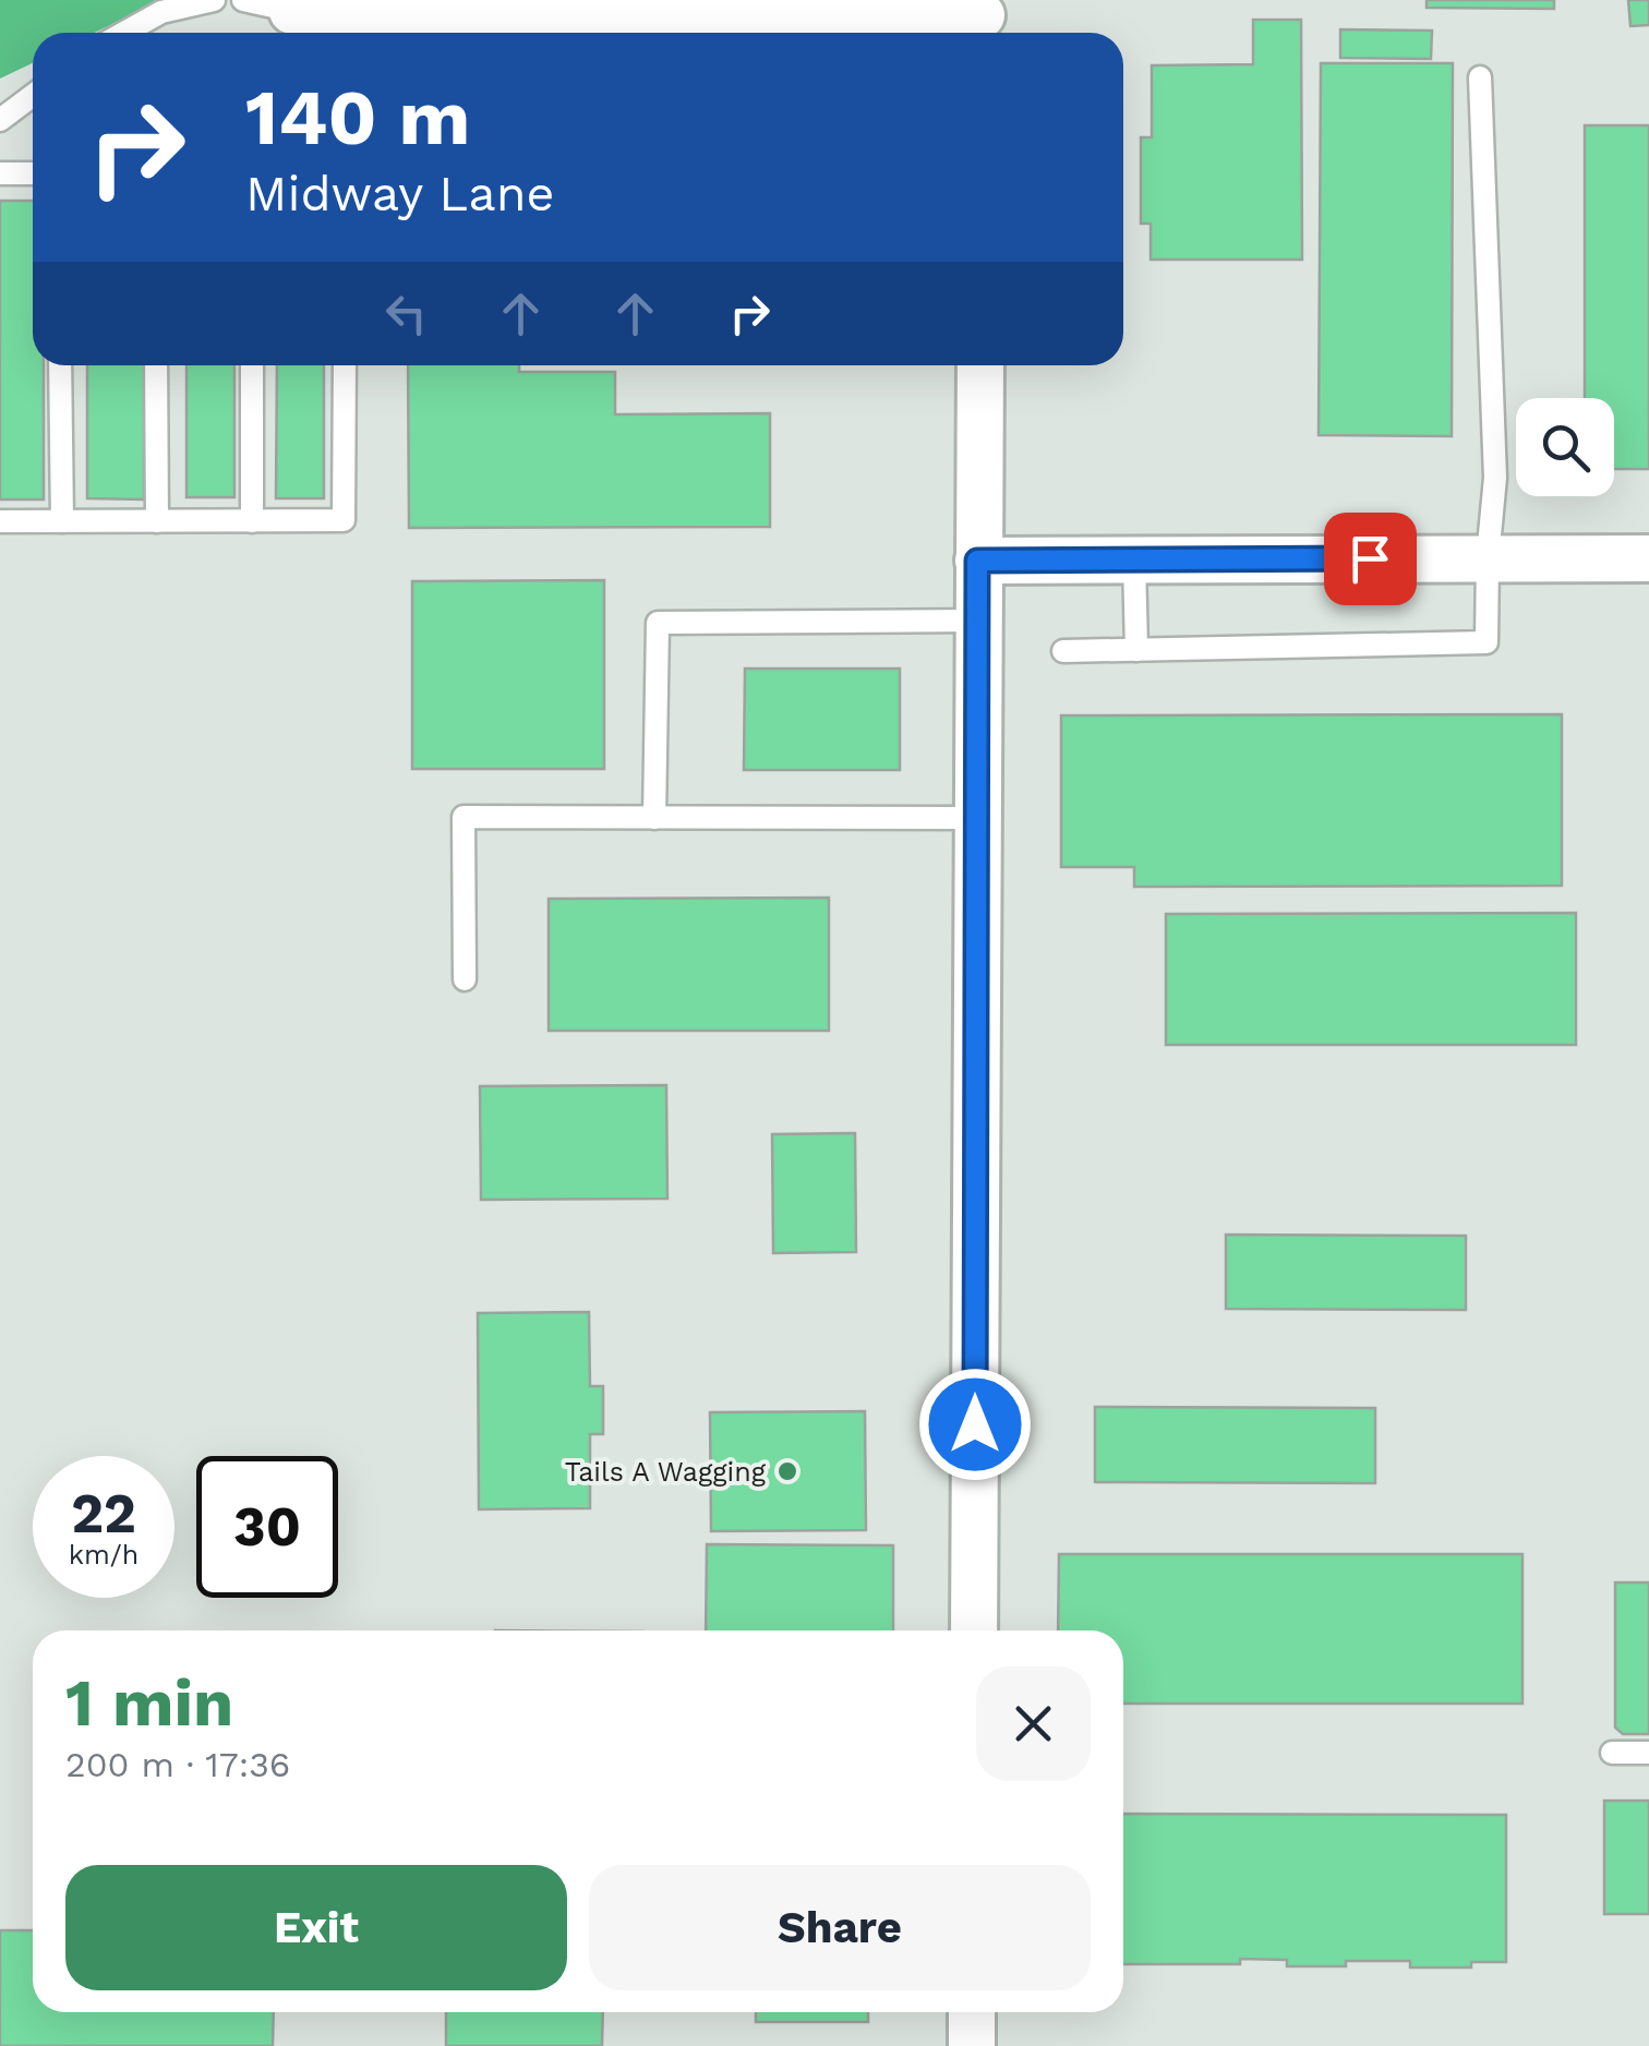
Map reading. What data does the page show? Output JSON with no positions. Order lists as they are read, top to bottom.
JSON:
{
  "places": ["Tails A Wagging"],
  "page": {
    "turn": ["140 m", "Midway Lane"],
    "speed": "22 km/h",
    "limit": "30",
    "heading": ["1 min", "200 m · 17:36"],
    "buttons": ["Exit", "Share"]
  }
}
